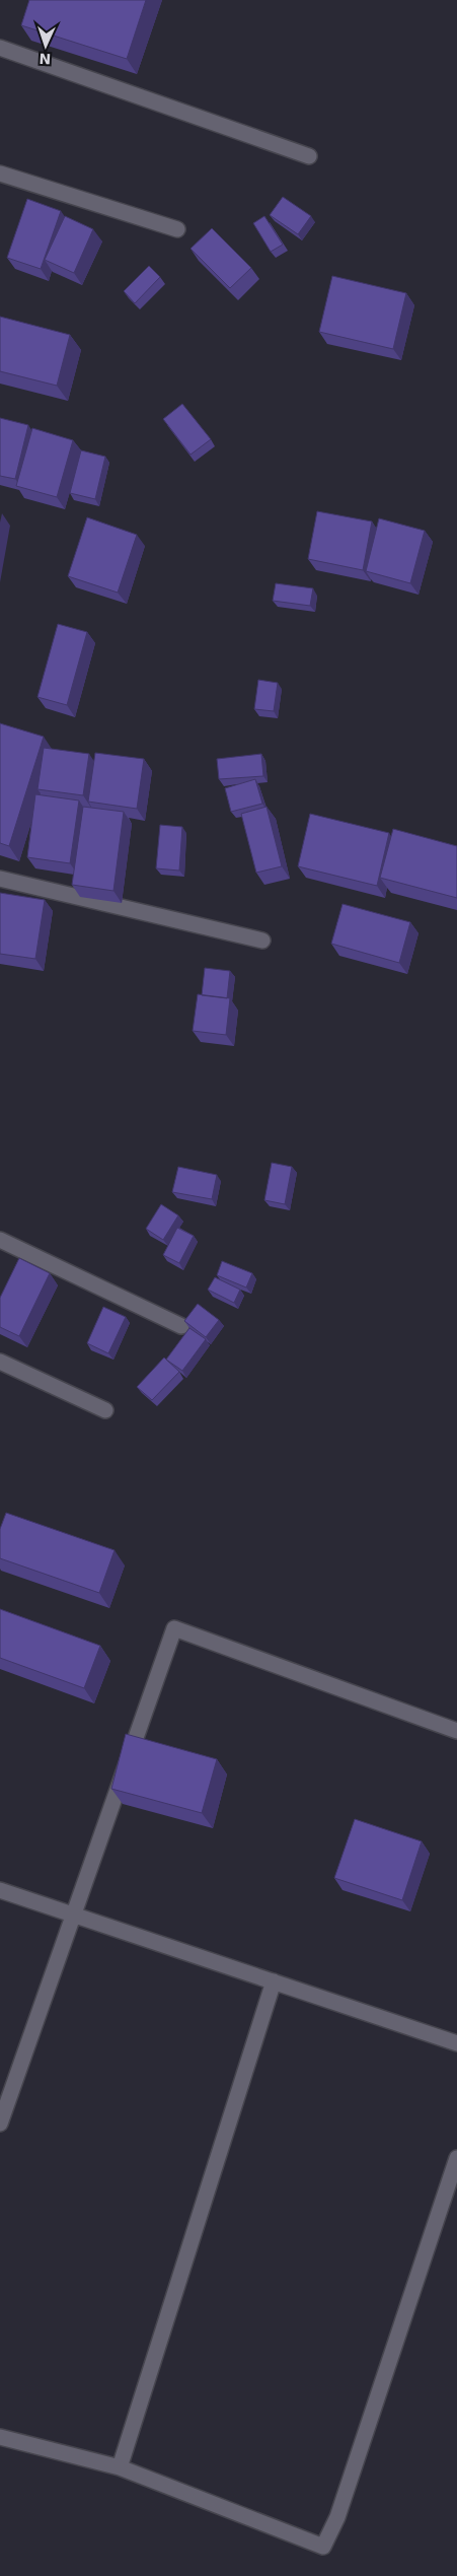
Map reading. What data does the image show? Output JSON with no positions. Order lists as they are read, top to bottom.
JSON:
{
  "north": "bottom"
}
